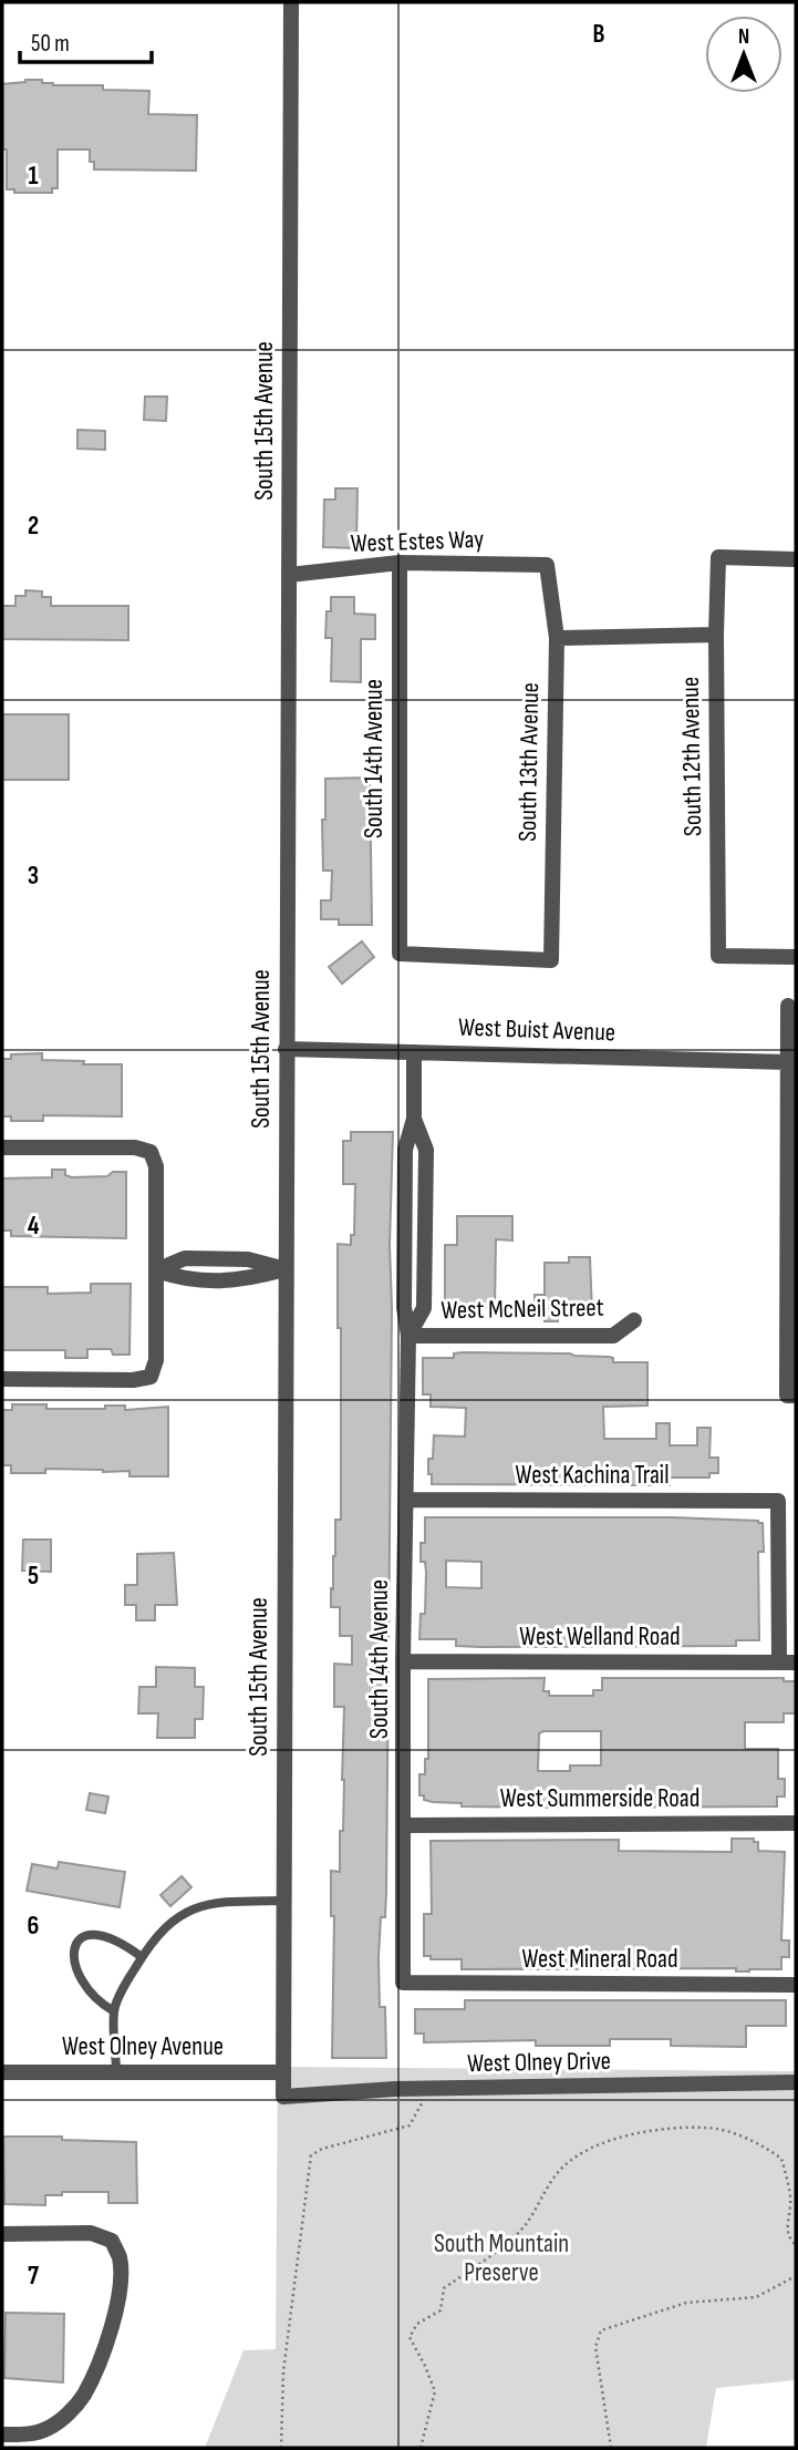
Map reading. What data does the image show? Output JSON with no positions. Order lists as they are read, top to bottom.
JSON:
{
  "streets": {
    "street": [
      "South 15th Avenue",
      "West Estes Way",
      "South 12th Avenue",
      "South 14th Avenue",
      "South 13th Avenue",
      "West Buist Avenue",
      "West McNeil Street",
      "West Kachina Trail",
      "West Welland Road",
      "West Summerside Road",
      "West Mineral Road",
      "West Olney Avenue",
      "West Olney Drive"
    ]
  },
  "crossings": [
    ["South 15th Avenue", "West Estes Way"],
    ["South 15th Avenue", "West Buist Avenue"],
    ["South 15th Avenue", "West Olney Avenue"],
    ["South 15th Avenue", "West Olney Drive"],
    ["West Estes Way", "South 14th Avenue"],
    ["West Estes Way", "South 13th Avenue"],
    ["South 14th Avenue", "South 13th Avenue"],
    ["South 14th Avenue", "West Buist Avenue"],
    ["South 14th Avenue", "West McNeil Street"],
    ["South 14th Avenue", "West Kachina Trail"],
    ["South 14th Avenue", "West Welland Road"],
    ["South 14th Avenue", "West Summerside Road"],
    ["South 14th Avenue", "West Mineral Road"],
    ["West Kachina Trail", "West Welland Road"]
  ],
  "parks": ["South Mountain Preserve"],
  "scale_bar": "50 m",
  "north": "top",
  "grid": {
    "columns": ["B"],
    "rows": [
      "1",
      "2",
      "3",
      "4",
      "5",
      "6",
      "7"
    ]
  }
}
